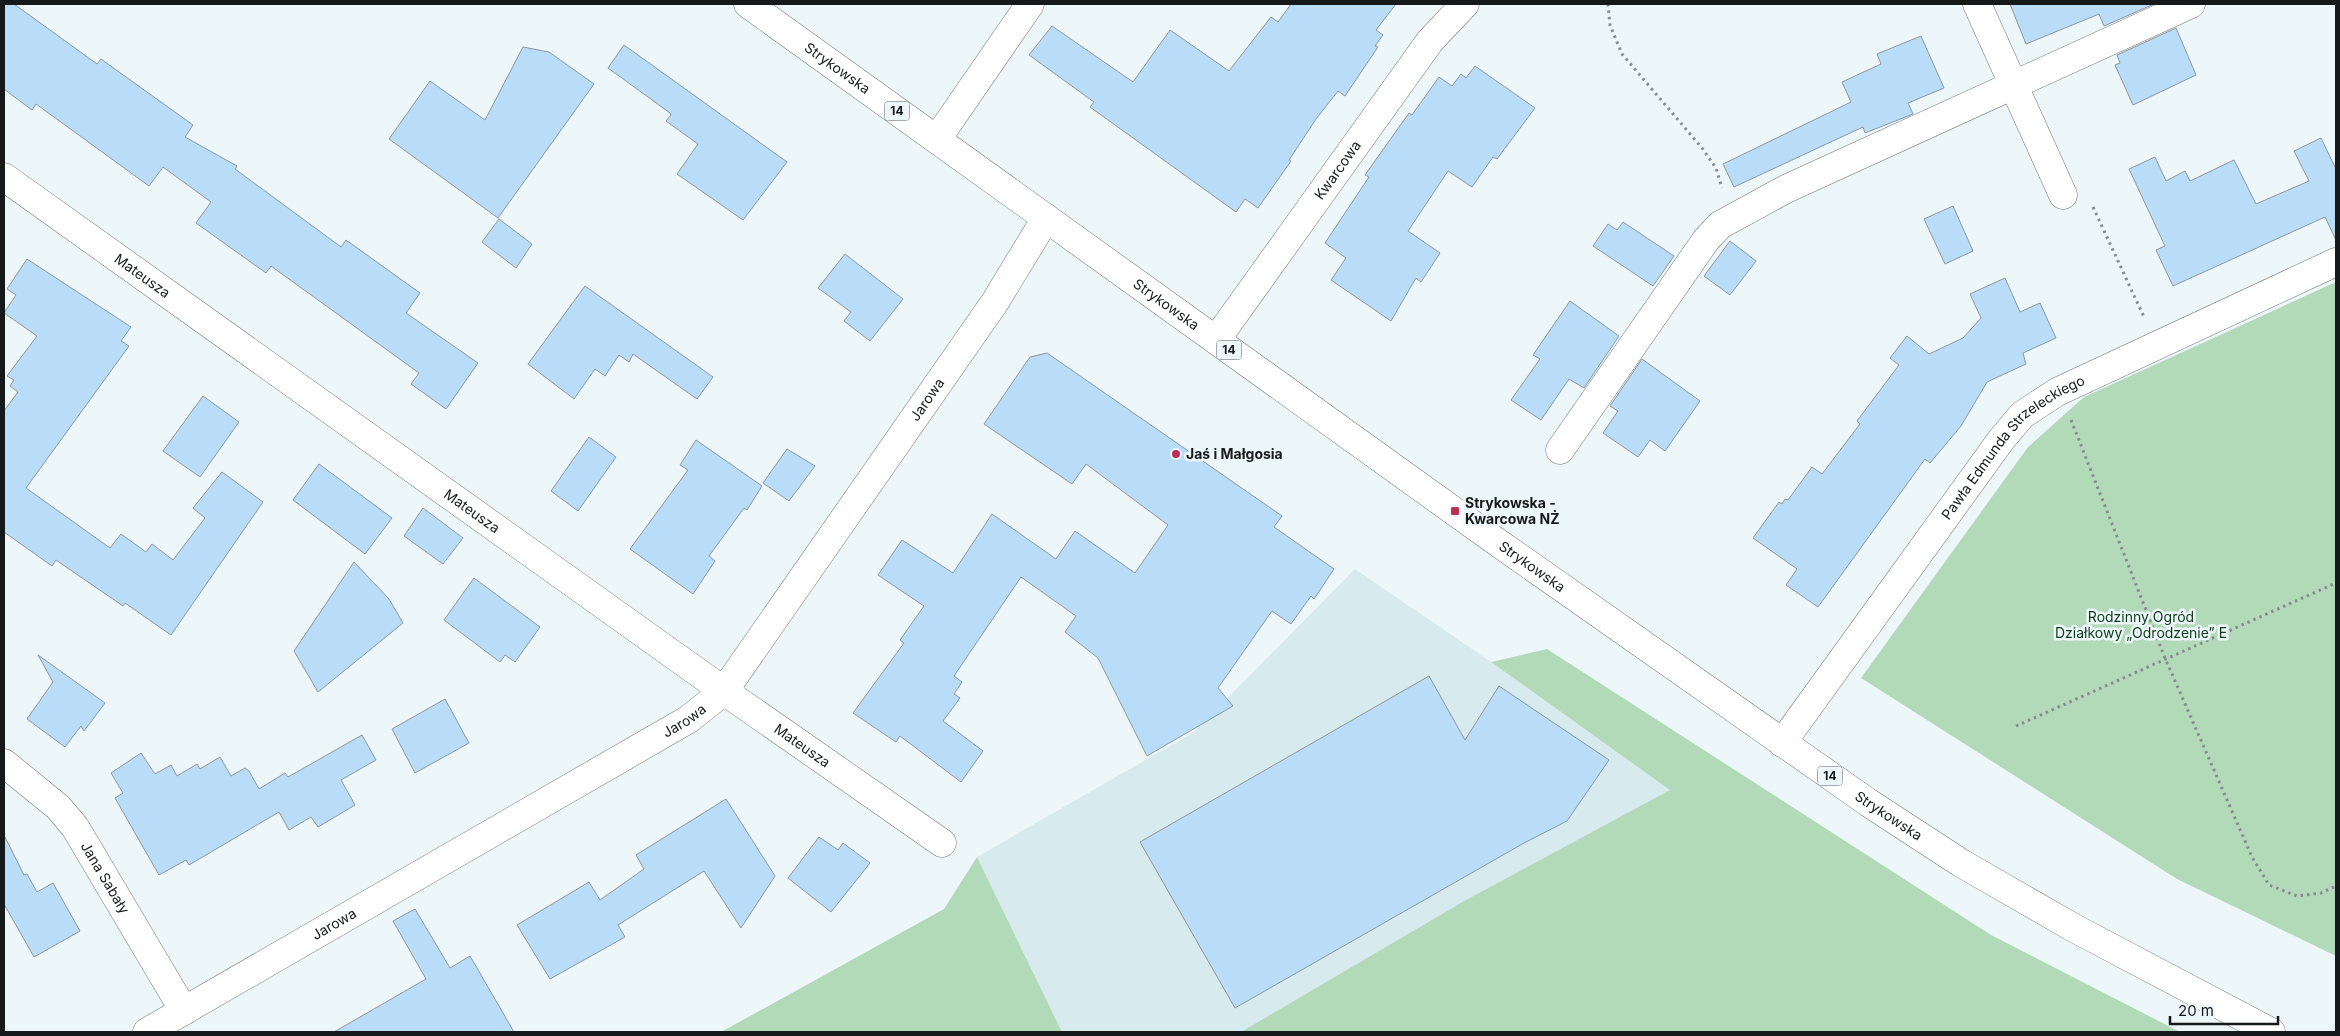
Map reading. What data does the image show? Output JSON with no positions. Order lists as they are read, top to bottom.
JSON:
{
  "streets": {
    "street": [
      "Strykowska",
      "14",
      "Kwarcowa",
      "Mateusza",
      "Jarowa",
      "Pawła Edmunda Strzeleckiego",
      "Jana Sabały"
    ]
  },
  "crossings": [
    ["Strykowska", "Kwarcowa"],
    ["Strykowska", "Jarowa"],
    ["Strykowska", "Pawła Edmunda Strzeleckiego"],
    ["Mateusza", "Jarowa"],
    ["Jarowa", "Jana Sabały"]
  ],
  "parks": ["Rodzinny Ogród Działkowy „Odrodzenie” E"],
  "places": {
    "other": ["Jaś i Małgosia"],
    "transit": ["Strykowska - Kwarcowa NŻ"]
  },
  "scale_bar": "20 m"
}
